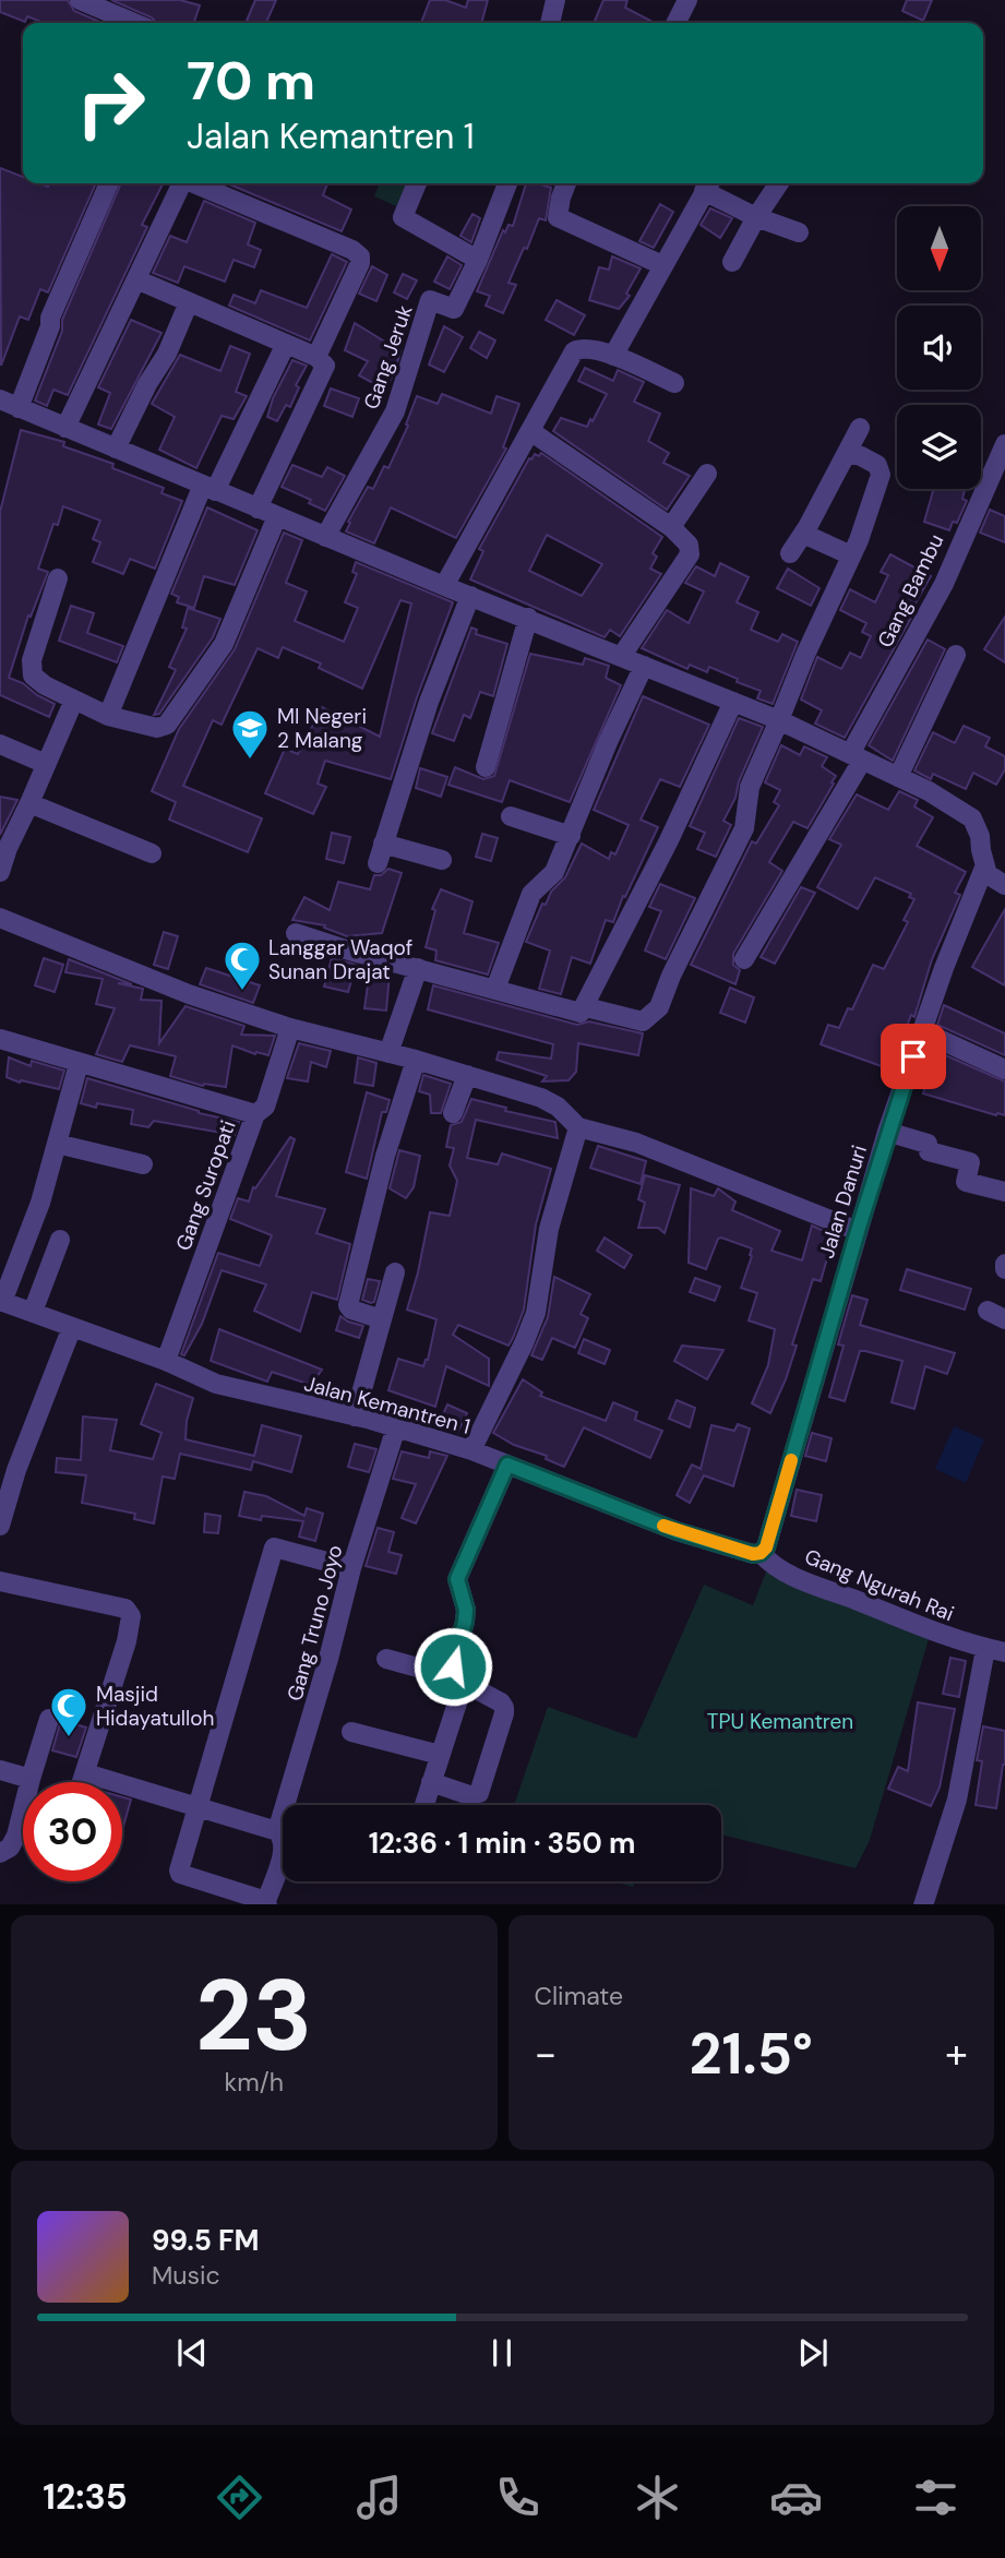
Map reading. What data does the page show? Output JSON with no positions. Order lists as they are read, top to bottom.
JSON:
{
  "streets": {
    "street": [
      "Gang Jeruk",
      "Gang Bambu",
      "Gang Suropati",
      "Jalan Danuri",
      "Jalan Kemantren 1",
      "Gang Ngurah Rai",
      "Gang Truno Joyo"
    ]
  },
  "crossings": [
    ["Gang Suropati", "Jalan Kemantren 1"],
    ["Jalan Danuri", "Jalan Kemantren 1"],
    ["Jalan Danuri", "Gang Ngurah Rai"],
    ["Jalan Kemantren 1", "Gang Ngurah Rai"],
    ["Jalan Kemantren 1", "Gang Truno Joyo"]
  ],
  "parks": ["TPU Kemantren"],
  "places": {
    "school or university": ["MI Negeri 2 Malang"],
    "mosque": ["Langgar Waqof Sunan Drajat", "Masjid Hidayatulloh"]
  },
  "north": "bottom",
  "page": {
    "turn": ["70 m", "Jalan Kemantren 1"],
    "limit": "30",
    "trip": "12:36 · 1 min · 350 m",
    "tile": [
      ["23", "km/h"],
      "Climate"
    ],
    "heat": ["−", "21.5°", "+"],
    "song": ["99.5 FM", "Music"],
    "tabs": "12:35"
  }
}
